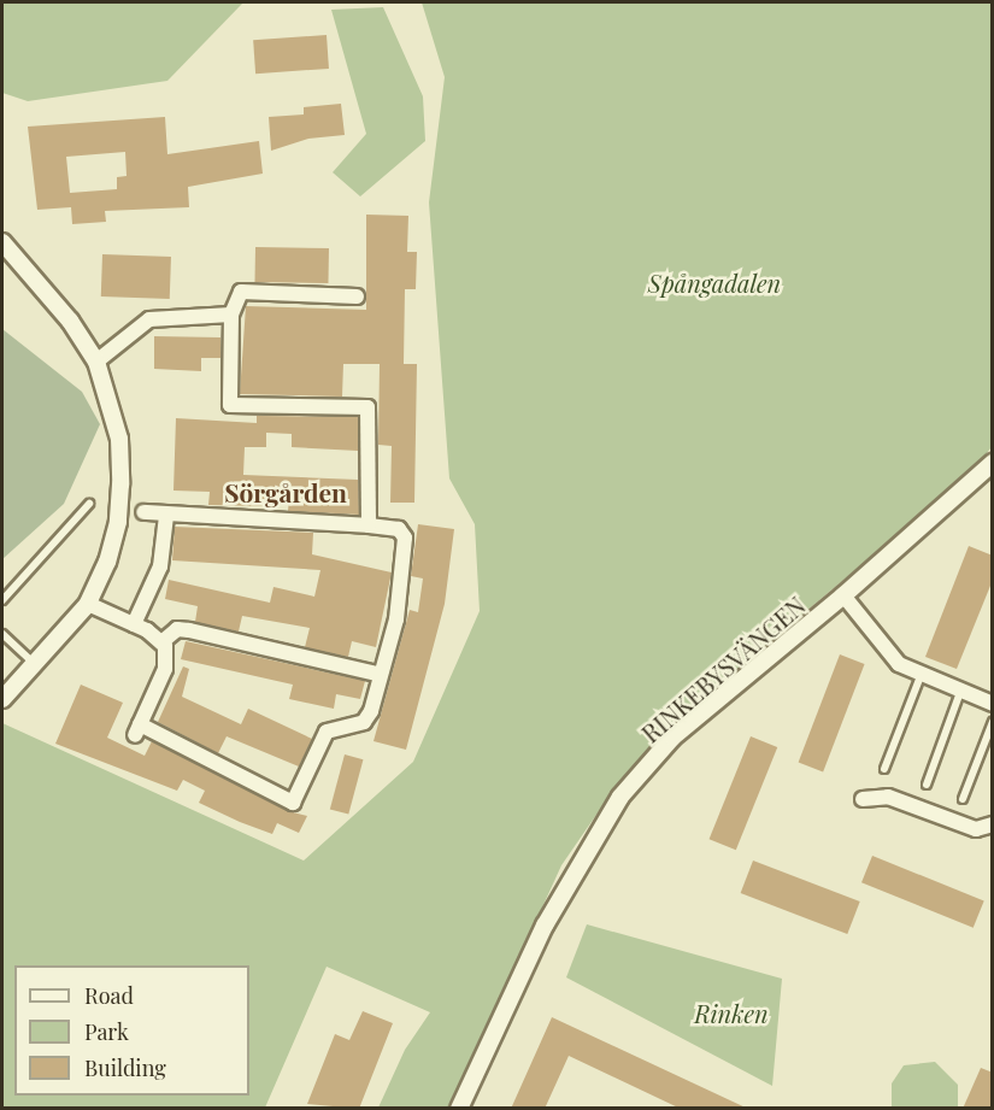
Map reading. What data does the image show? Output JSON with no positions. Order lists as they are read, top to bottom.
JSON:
{
  "streets": {
    "street": ["RINKEBYSVÄNGEN"]
  },
  "districts": ["Sörgården"],
  "parks": ["Spångadalen", "Rinken"],
  "legend": ["Road", "Park", "Building"]
}
